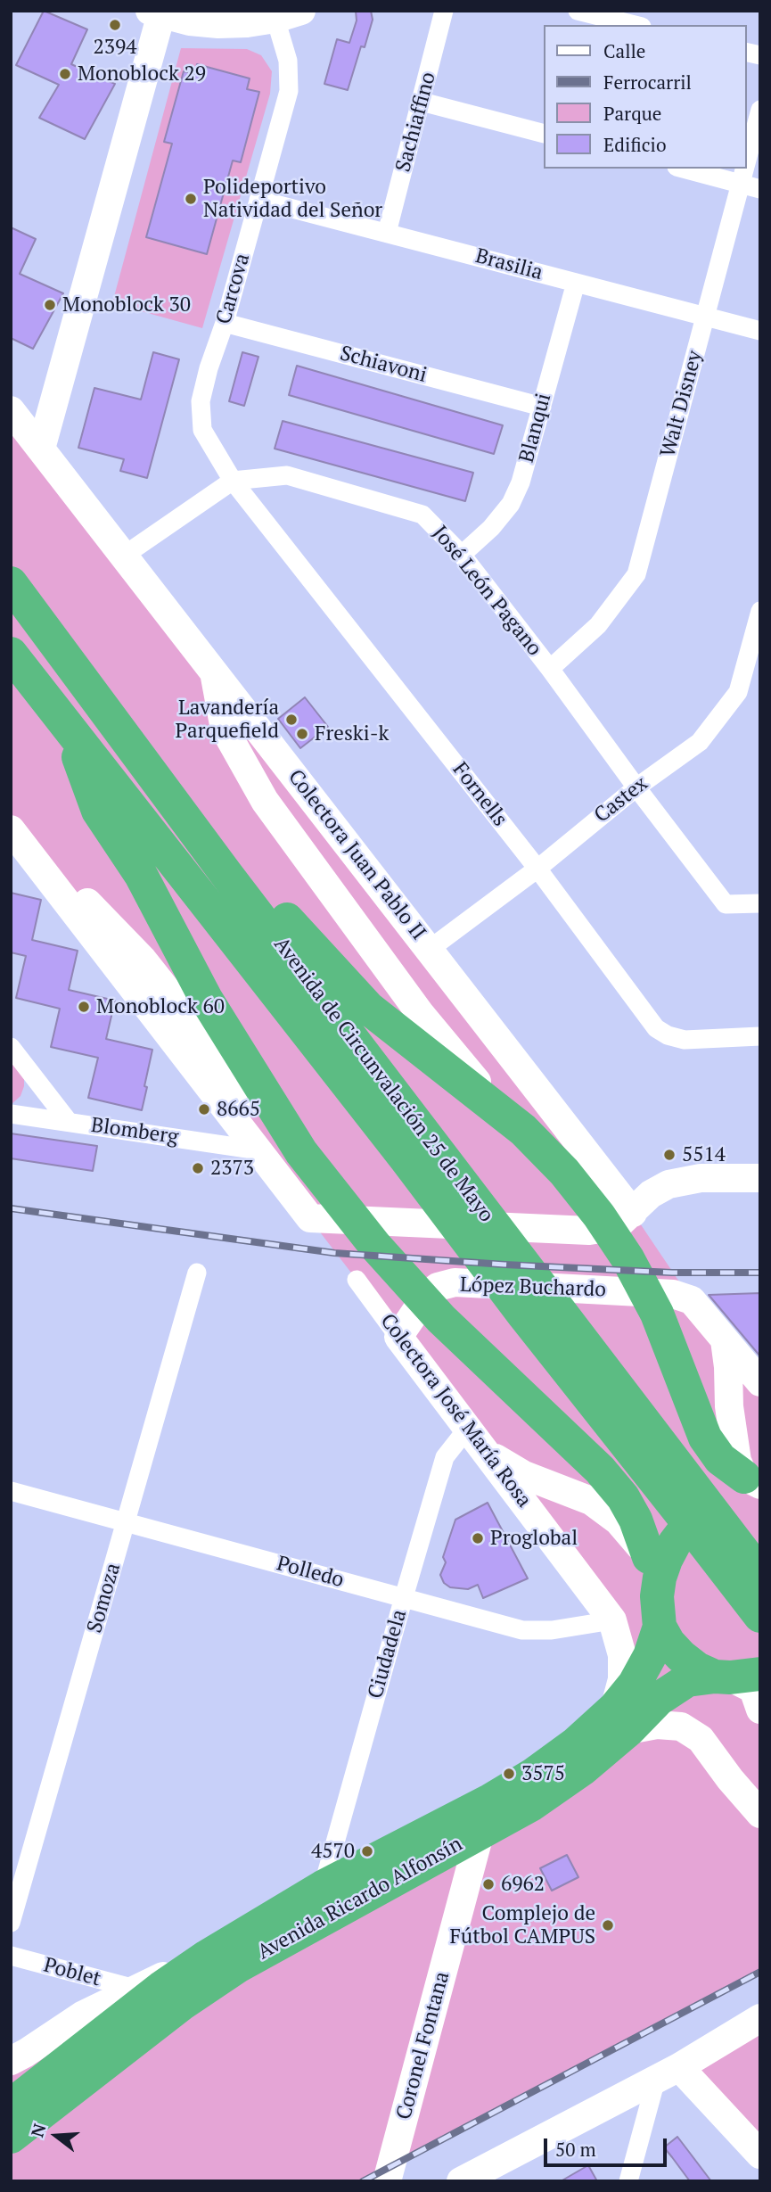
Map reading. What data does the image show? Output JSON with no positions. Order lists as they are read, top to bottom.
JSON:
{
  "streets": {
    "highway": ["Avenida de Circunvalación 25 de Mayo", "Avenida Ricardo Alfonsín"],
    "main road": [
      "Colectora Juan Pablo II",
      "López Buchardo",
      "Colectora José María Rosa",
      "Coronel Fontana"
    ],
    "street": [
      "Sachiaffino",
      "Brasilia",
      "Carcova",
      "Schiavoni",
      "Walt Disney",
      "Blanqui",
      "José León Pagano",
      "Fornells",
      "Castex",
      "Blomberg",
      "Polledo",
      "Somoza",
      "Ciudadela",
      "Poblet"
    ]
  },
  "crossings": [
    ["Sachiaffino", "Brasilia"],
    ["Brasilia", "Carcova"],
    ["Brasilia", "Walt Disney"],
    ["Brasilia", "Blanqui"],
    ["Carcova", "Schiavoni"],
    ["Carcova", "José León Pagano"],
    ["Carcova", "Fornells"],
    ["Schiavoni", "Blanqui"],
    ["Walt Disney", "José León Pagano"],
    ["Blanqui", "José León Pagano"],
    ["José León Pagano", "Fornells"],
    ["José León Pagano", "Castex"],
    ["José León Pagano", "Colectora Juan Pablo II"],
    ["Fornells", "Castex"],
    ["Castex", "Colectora Juan Pablo II"],
    ["López Buchardo", "Colectora José María Rosa"],
    ["Colectora José María Rosa", "Polledo"],
    ["Colectora José María Rosa", "Ciudadela"],
    ["Colectora José María Rosa", "Avenida Ricardo Alfonsín"],
    ["Polledo", "Somoza"],
    ["Polledo", "Ciudadela"],
    ["Ciudadela", "Avenida Ricardo Alfonsín"],
    ["Avenida Ricardo Alfonsín", "Coronel Fontana"]
  ],
  "places": [
    "2394",
    "Monoblock 29",
    "Polideportivo Natividad del Señor",
    "Monoblock 30",
    "Lavandería Parquefield",
    "Freski-k",
    "Monoblock 60",
    "8665",
    "5514",
    "2373",
    "Proglobal",
    "3575",
    "4570",
    "6962",
    "Complejo de Fútbol CAMPUS"
  ],
  "legend": [
    "Calle",
    "Ferrocarril",
    "Parque",
    "Edificio"
  ],
  "scale_bar": "50 m",
  "north": "left"
}
